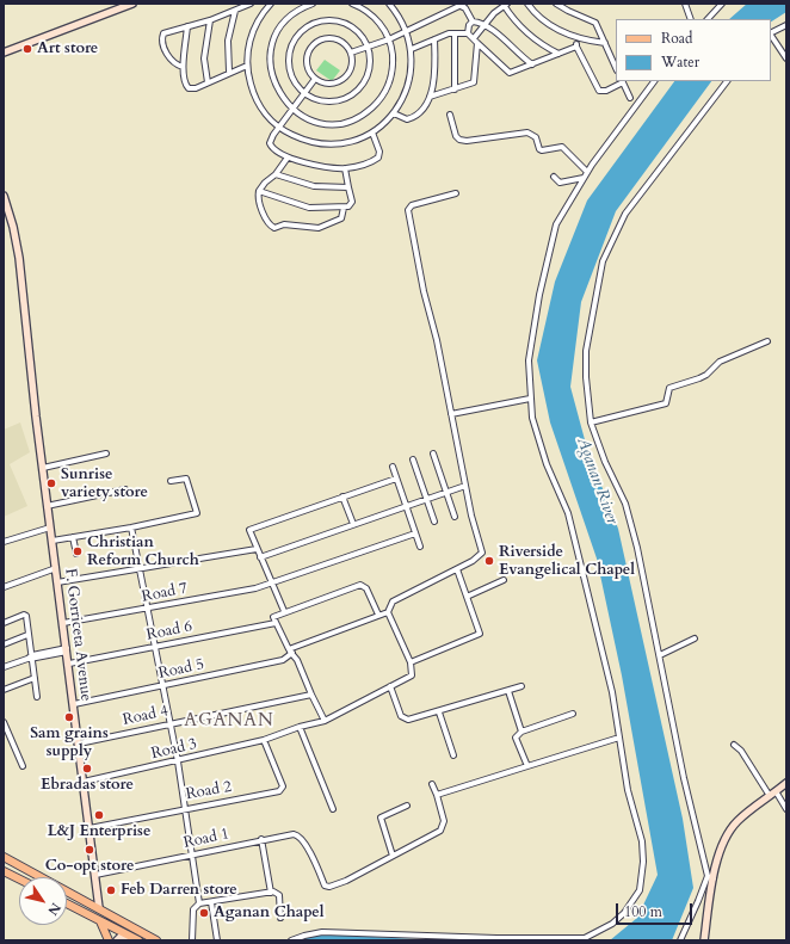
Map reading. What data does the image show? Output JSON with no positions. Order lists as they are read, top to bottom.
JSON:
{
  "streets": {
    "main road": ["F. Gorriceta Avenue"],
    "street": [
      "Road 7",
      "Road 6",
      "Road 5",
      "Road 4",
      "Road 3",
      "Road 2",
      "Road 1"
    ]
  },
  "crossings": [
    ["Road 7", "F. Gorriceta Avenue"],
    ["Road 6", "F. Gorriceta Avenue"],
    ["F. Gorriceta Avenue", "Road 5"],
    ["F. Gorriceta Avenue", "Road 4"],
    ["F. Gorriceta Avenue", "Road 3"],
    ["F. Gorriceta Avenue", "Road 2"],
    ["F. Gorriceta Avenue", "Road 1"],
    ["Road 3", "Road 2"]
  ],
  "districts": ["AGANAN"],
  "water": ["Aganan River"],
  "places": [
    "Art store",
    "Sunrise variety store",
    "Christian Reform Church",
    "Riverside Evangelical Chapel",
    "Sam grains supply",
    "Ebradas store",
    "L&J Enterprise",
    "Co-opt store",
    "Feb Darren store",
    "Aganan Chapel"
  ],
  "legend": ["Road", "Water"],
  "scale_bar": "100 m",
  "north": "bottom right"
}
